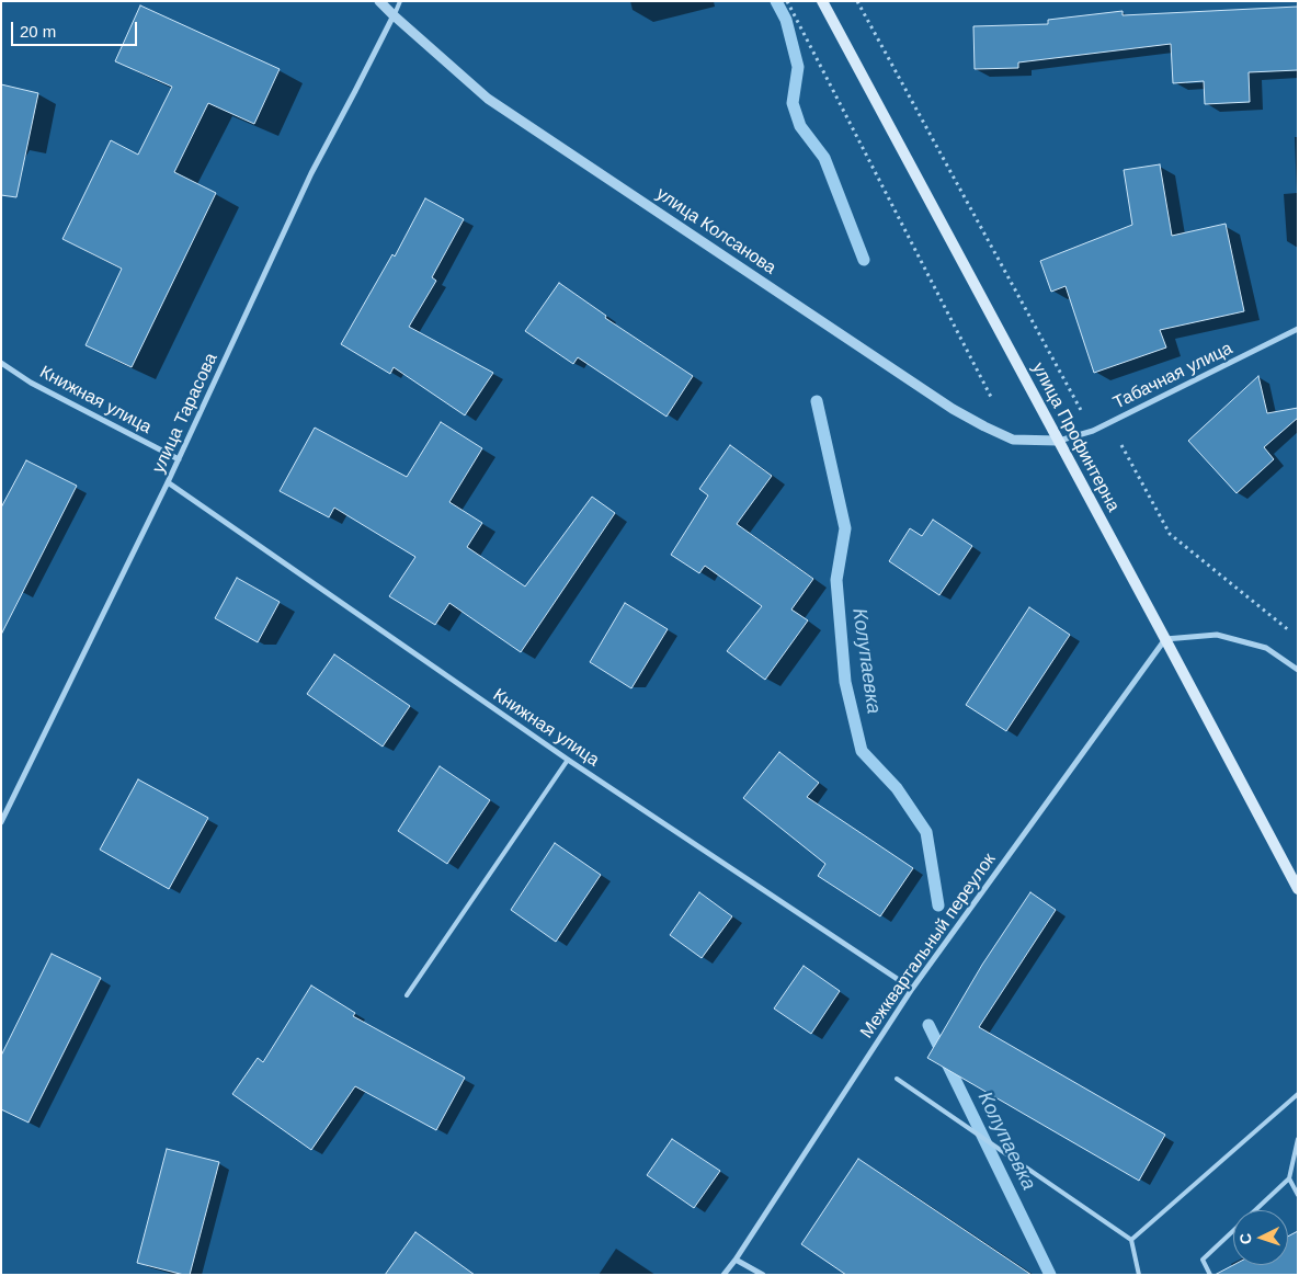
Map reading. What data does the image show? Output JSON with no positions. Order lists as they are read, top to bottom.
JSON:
{
  "streets": {
    "main road": ["улица Профинтерна"],
    "street": [
      "улица Колсанова",
      "Табачная улица",
      "Книжная улица",
      "улица Тарасова",
      "Межквартальный переулок"
    ]
  },
  "crossings": [
    ["улица Колсанова", "Табачная улица"],
    ["улица Колсанова", "улица Тарасова"],
    ["улица Колсанова", "улица Профинтерна"],
    ["Табачная улица", "улица Профинтерна"],
    ["Книжная улица", "улица Тарасова"],
    ["Книжная улица", "Межквартальный переулок"],
    ["улица Профинтерна", "Межквартальный переулок"]
  ],
  "water": ["Колупаевка"],
  "scale_bar": "20 m",
  "north": "left"
}
